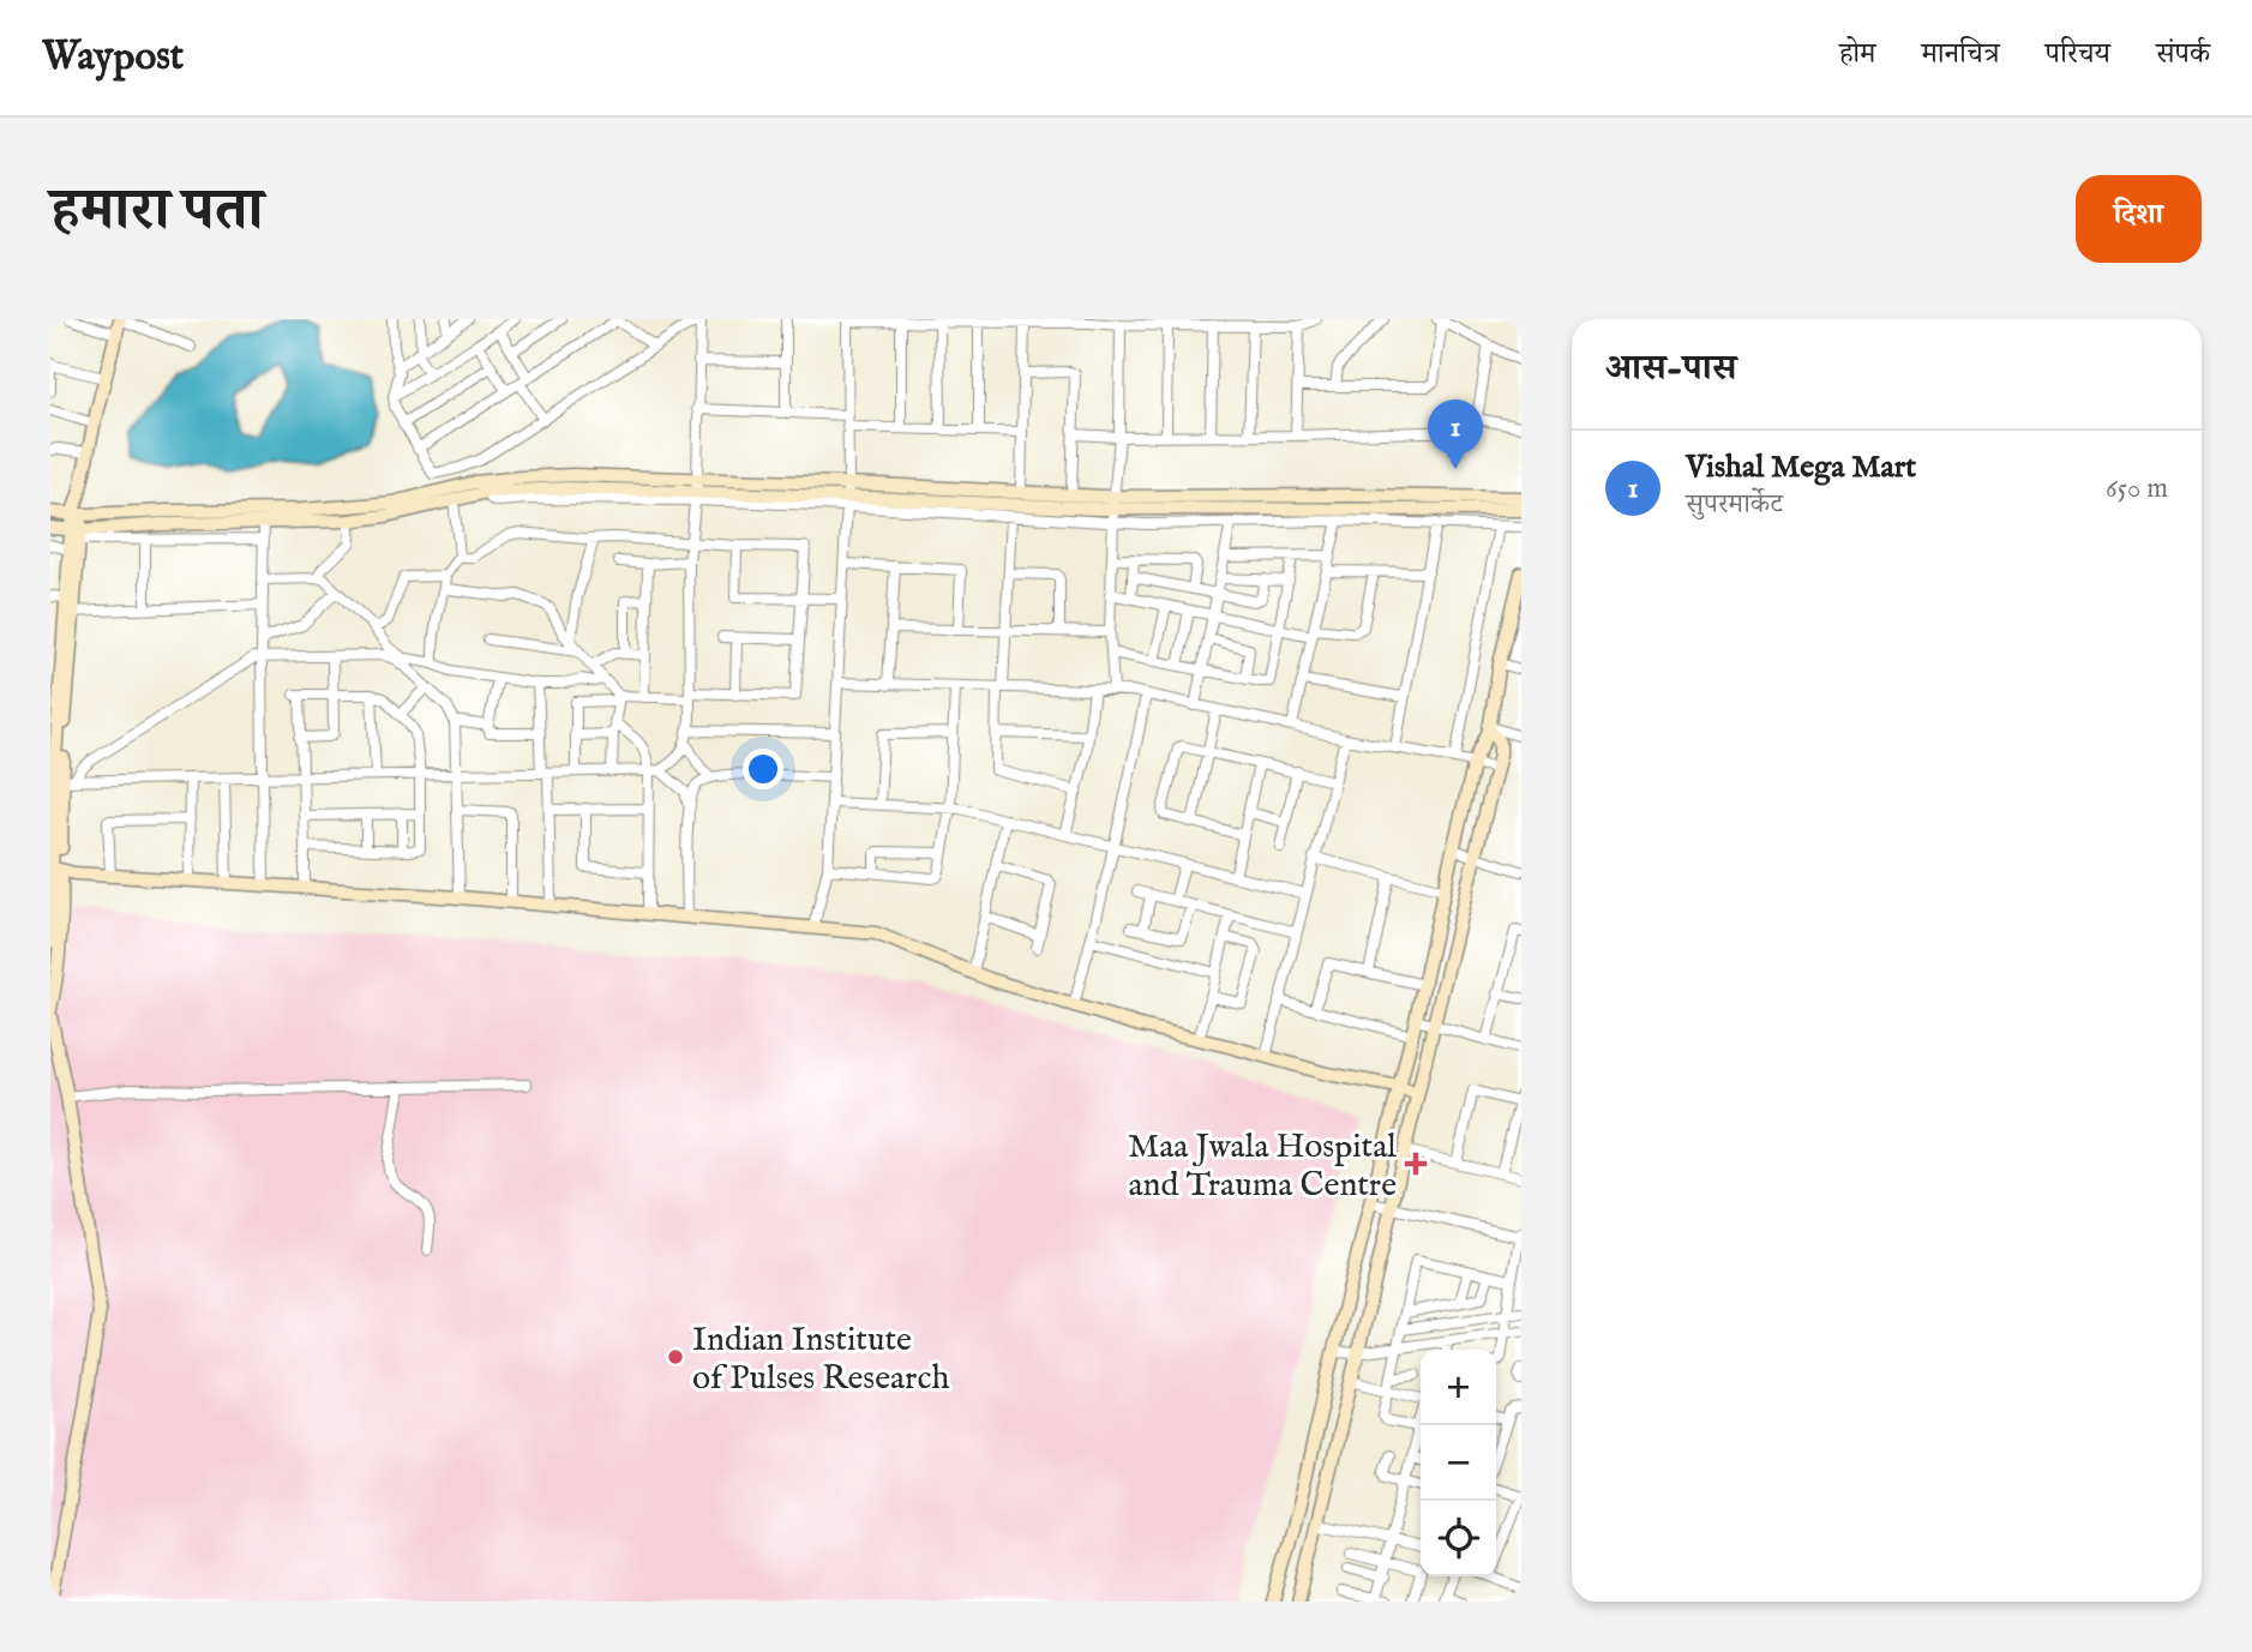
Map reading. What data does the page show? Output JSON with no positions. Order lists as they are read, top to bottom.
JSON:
{
  "places": {
    "health": ["Maa Jwala Hospital and Trauma Centre"],
    "other": ["Indian Institute of Pulses Research"]
  },
  "page": {
    "header": "Waypost",
    "nav": [
      "होम",
      "मानचित्र",
      "परिचय",
      "संपर्क"
    ],
    "title": "हमारा पता",
    "buttons": "दिशा",
    "heading": "आस-पास",
    "pins": "1",
    "list": [
      {
        "mark": "1",
        "name": "Vishal Mega Mart",
        "note": "सुपरमार्केट",
        "value": "650 m"
      }
    ],
    "map_buttons": ["+", "−"]
  }
}
